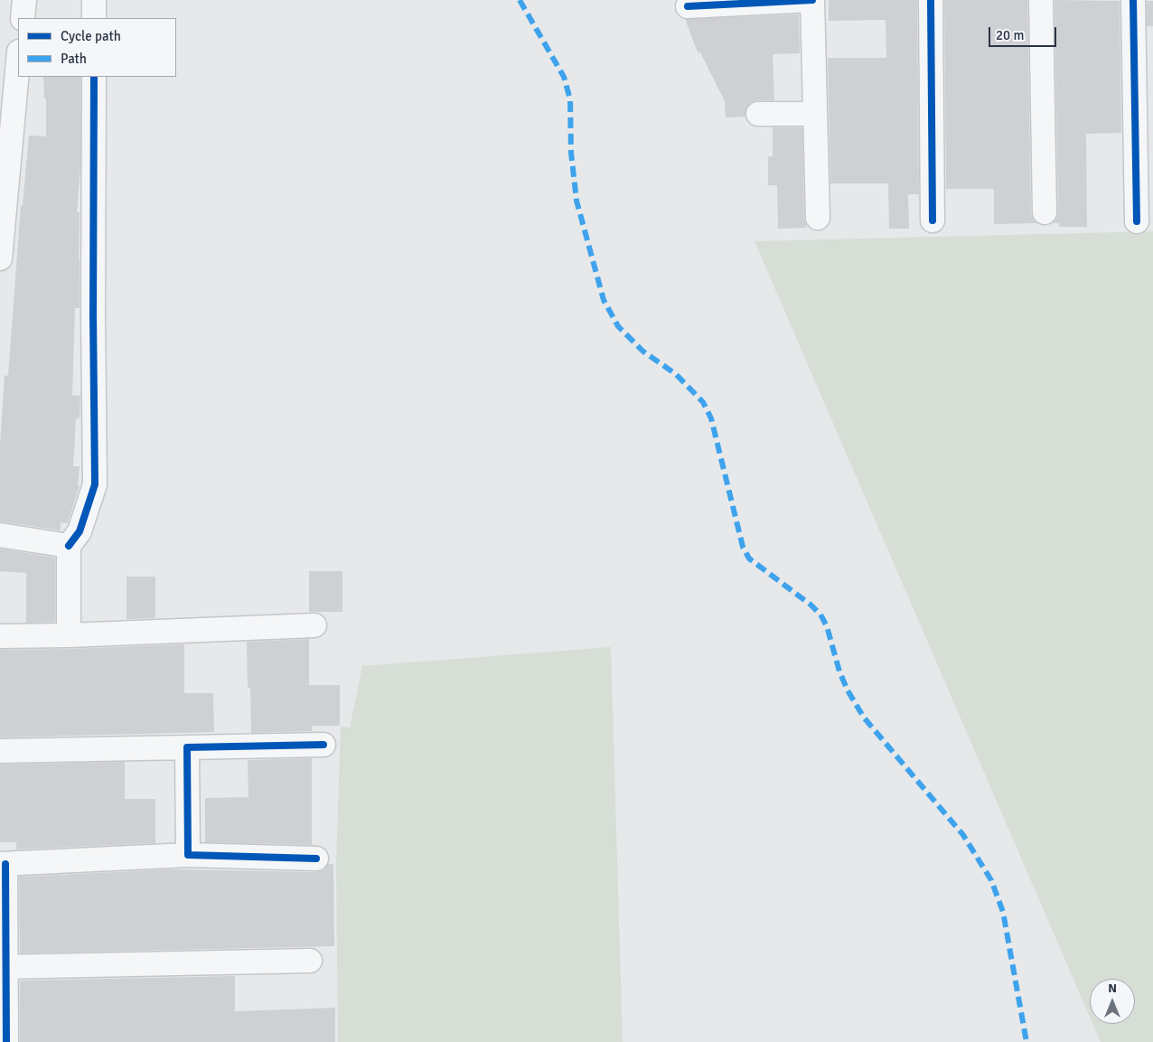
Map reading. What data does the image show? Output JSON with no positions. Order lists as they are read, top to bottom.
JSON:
{
  "legend": ["Cycle path", "Path"],
  "scale_bar": "20 m",
  "north": "top"
}
